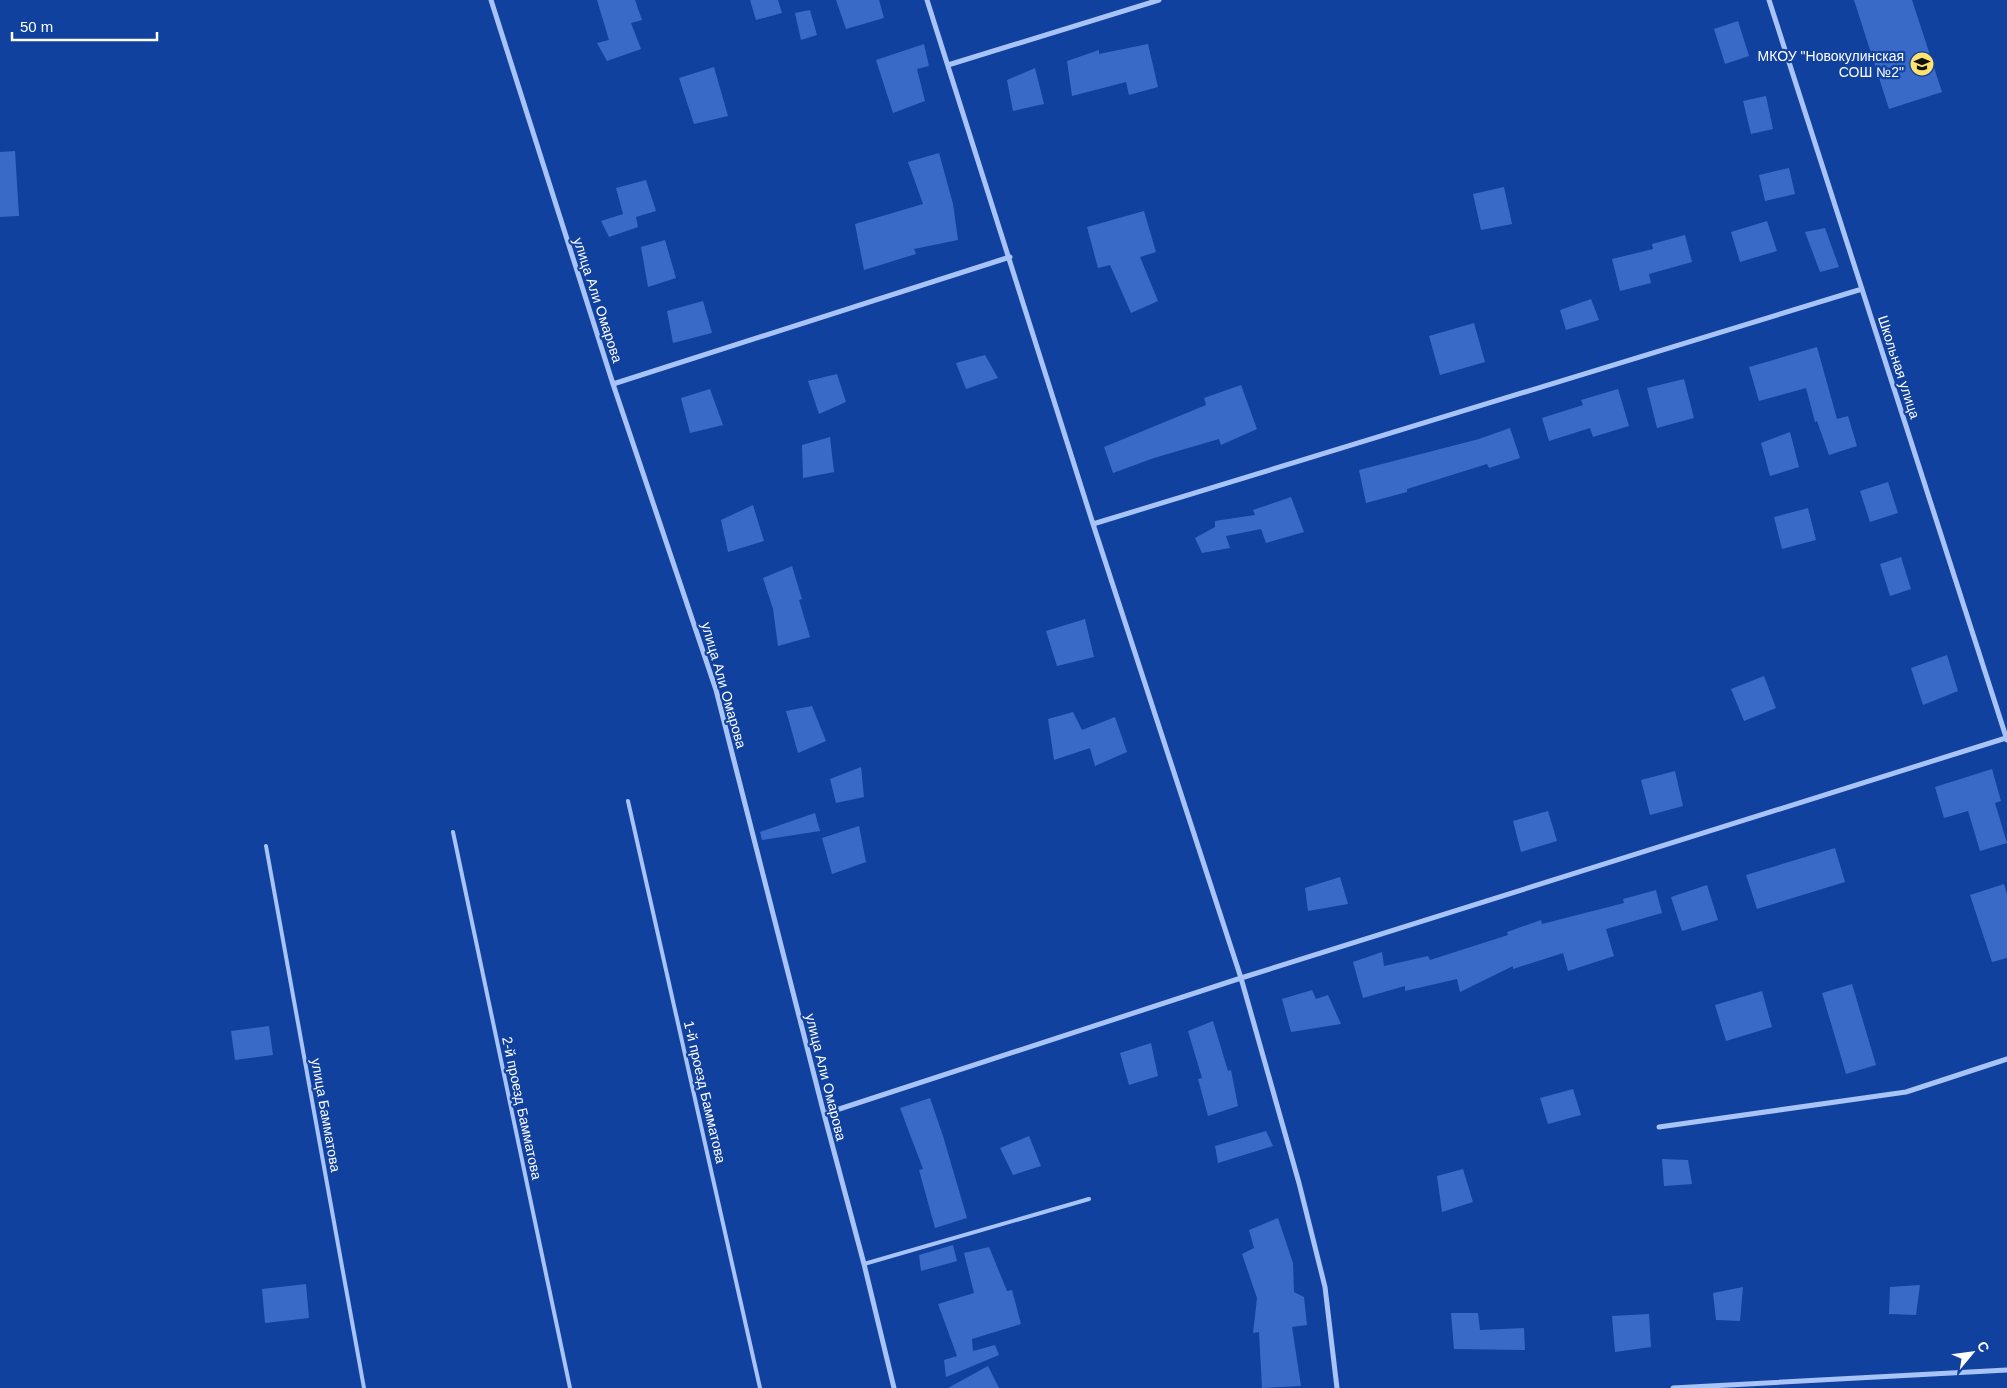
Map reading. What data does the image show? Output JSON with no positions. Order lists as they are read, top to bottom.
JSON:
{
  "streets": {
    "street": ["улица Али Омарова", "Школьная улица"],
    "lane": ["1-й проезд Бамматова", "2-й проезд Бамматова", "улица Бамматова"]
  },
  "places": {
    "school or university": ["МКОУ \"Новокулинская СОШ №2\""]
  },
  "scale_bar": "50 m",
  "north": "top right"
}
